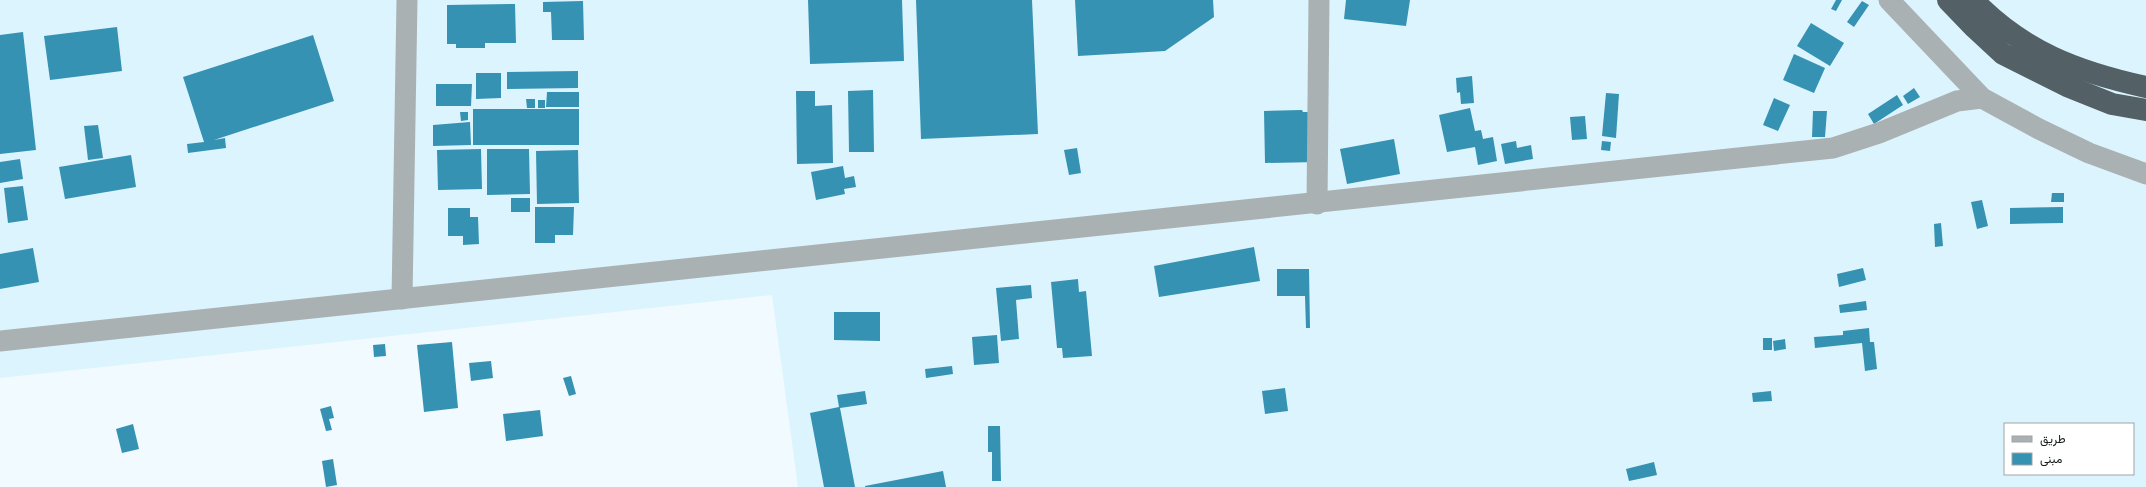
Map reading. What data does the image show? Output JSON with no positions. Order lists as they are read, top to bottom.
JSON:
{
  "legend": ["طريق", "مبنى"]
}
